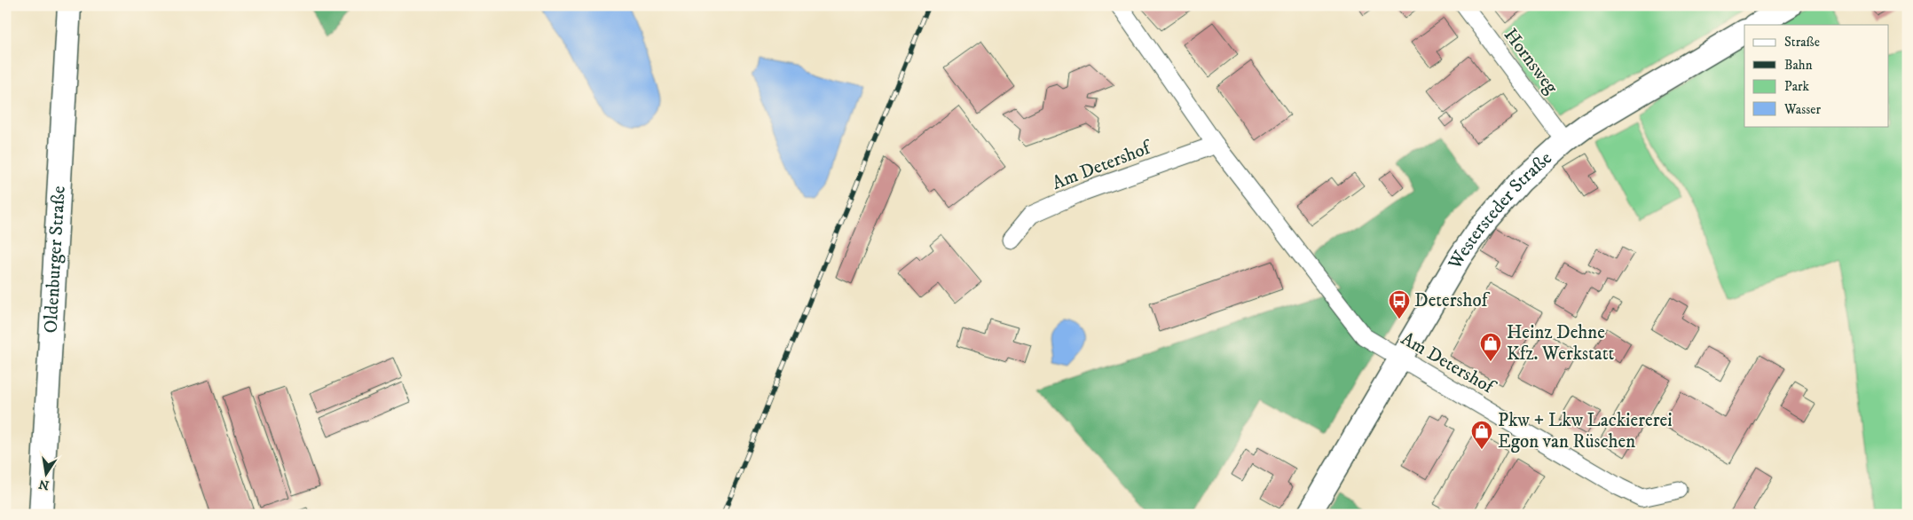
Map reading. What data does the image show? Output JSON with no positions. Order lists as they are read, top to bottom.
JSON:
{
  "streets": {
    "main road": ["Westersteder Straße", "Oldenburger Straße"],
    "street": ["Hornsweg", "Am Detershof"]
  },
  "crossings": [
    ["Hornsweg", "Westersteder Straße"],
    ["Am Detershof", "Westersteder Straße"]
  ],
  "places": {
    "bus stop": ["Detershof"],
    "shop": ["Heinz Dehne Kfz. Werkstatt", "Pkw + Lkw Lackiererei Egon van Rüschen"]
  },
  "legend": [
    "Straße",
    "Bahn",
    "Park",
    "Wasser"
  ],
  "north": "bottom"
}
